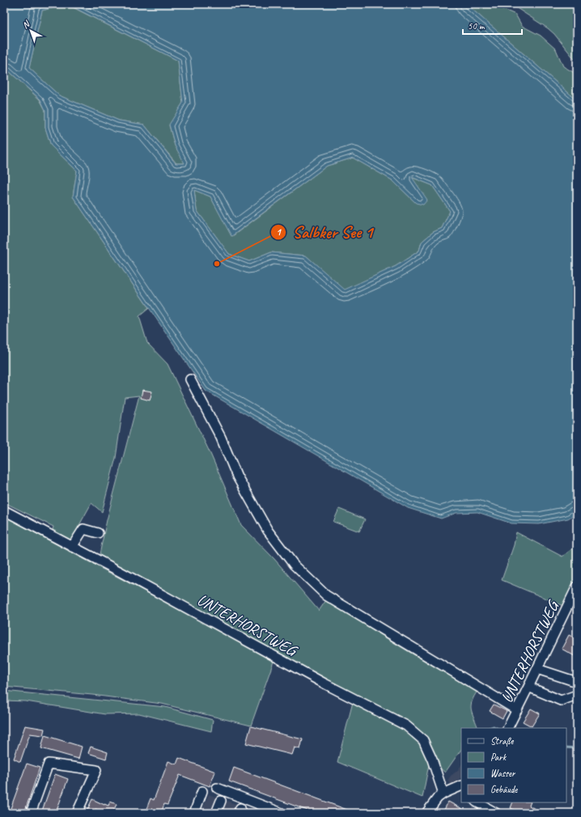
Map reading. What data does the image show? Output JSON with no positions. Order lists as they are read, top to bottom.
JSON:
{
  "streets": {
    "street": ["UNTERHORSTWEG"]
  },
  "places": ["Salbker See 1"],
  "legend": [
    "Straße",
    "Park",
    "Wasser",
    "Gebäude"
  ],
  "scale_bar": "50 m",
  "north": "top left"
}
